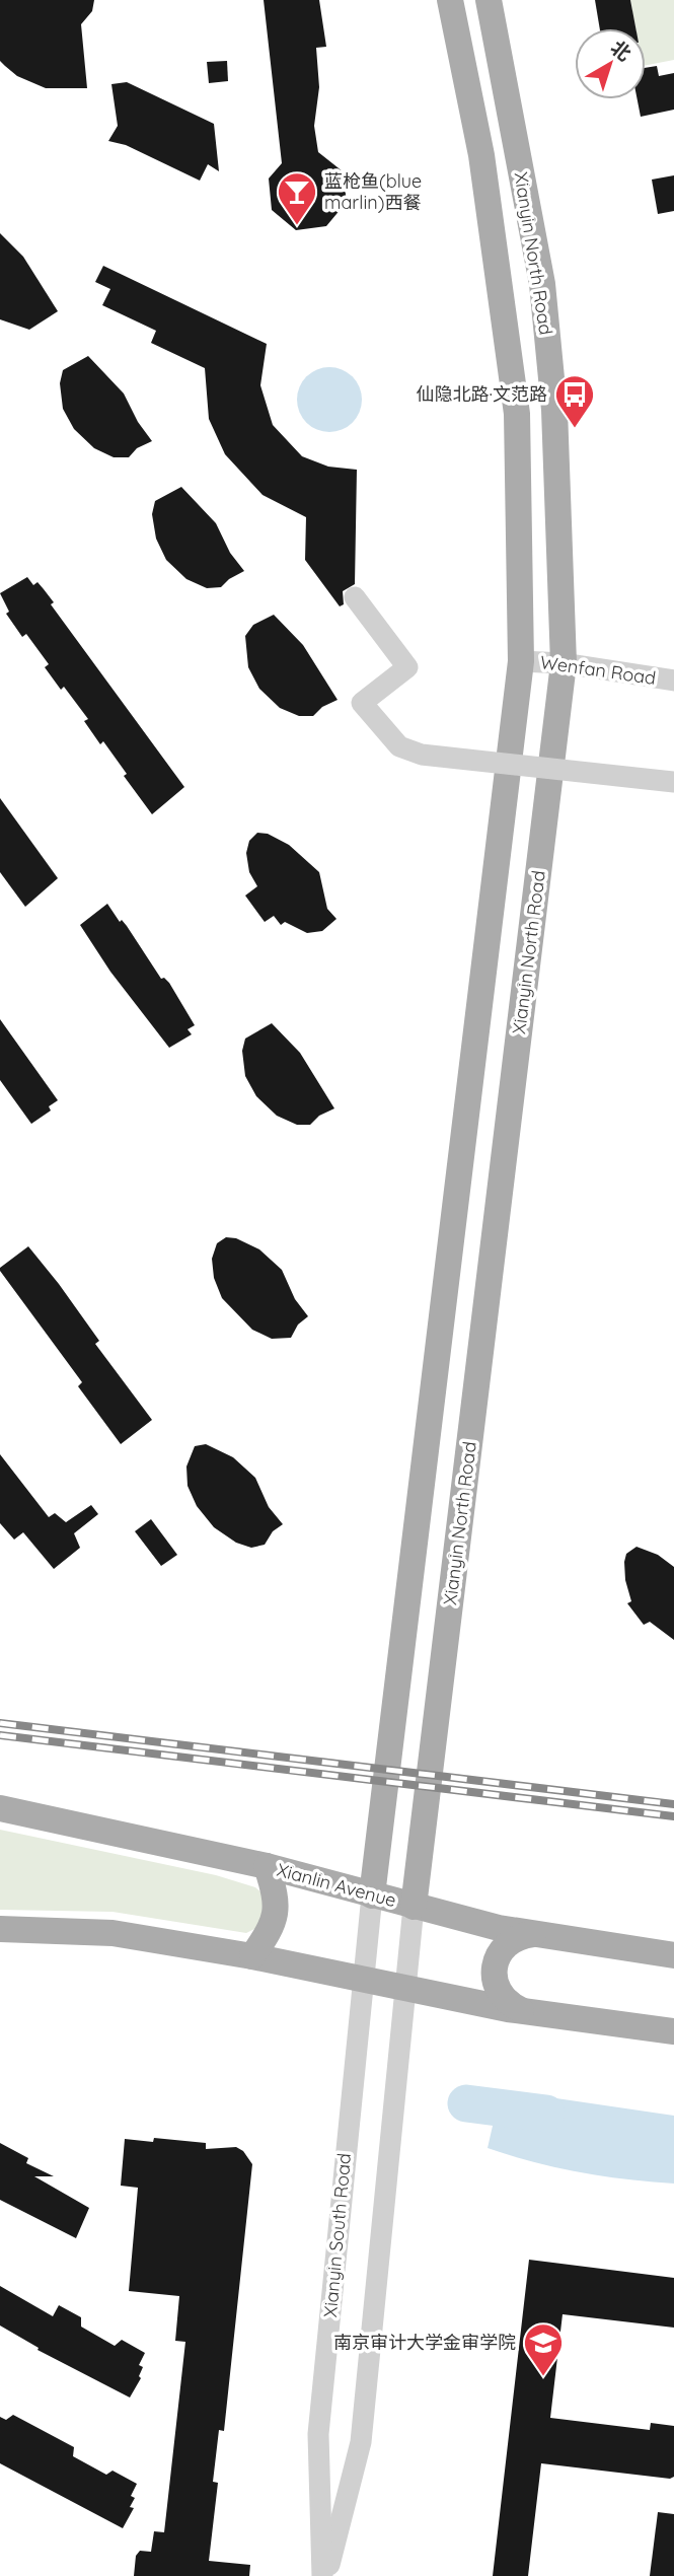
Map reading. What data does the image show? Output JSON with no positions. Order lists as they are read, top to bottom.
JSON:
{
  "streets": {
    "main road": ["Xianyin North Road", "Xianlin Avenue"],
    "street": ["Wenfan Road", "Xianyin South Road"]
  },
  "crossings": [
    ["Xianyin North Road", "Wenfan Road"],
    ["Xianyin North Road", "Xianlin Avenue"],
    ["Xianyin North Road", "Xianyin South Road"],
    ["Xianlin Avenue", "Xianyin South Road"]
  ],
  "places": {
    "bar": ["蓝枪鱼(blue marlin)西餐"],
    "bus stop": ["仙隐北路·文范路"],
    "school or university": ["南京审计大学金审学院"]
  },
  "north": "top right"
}
